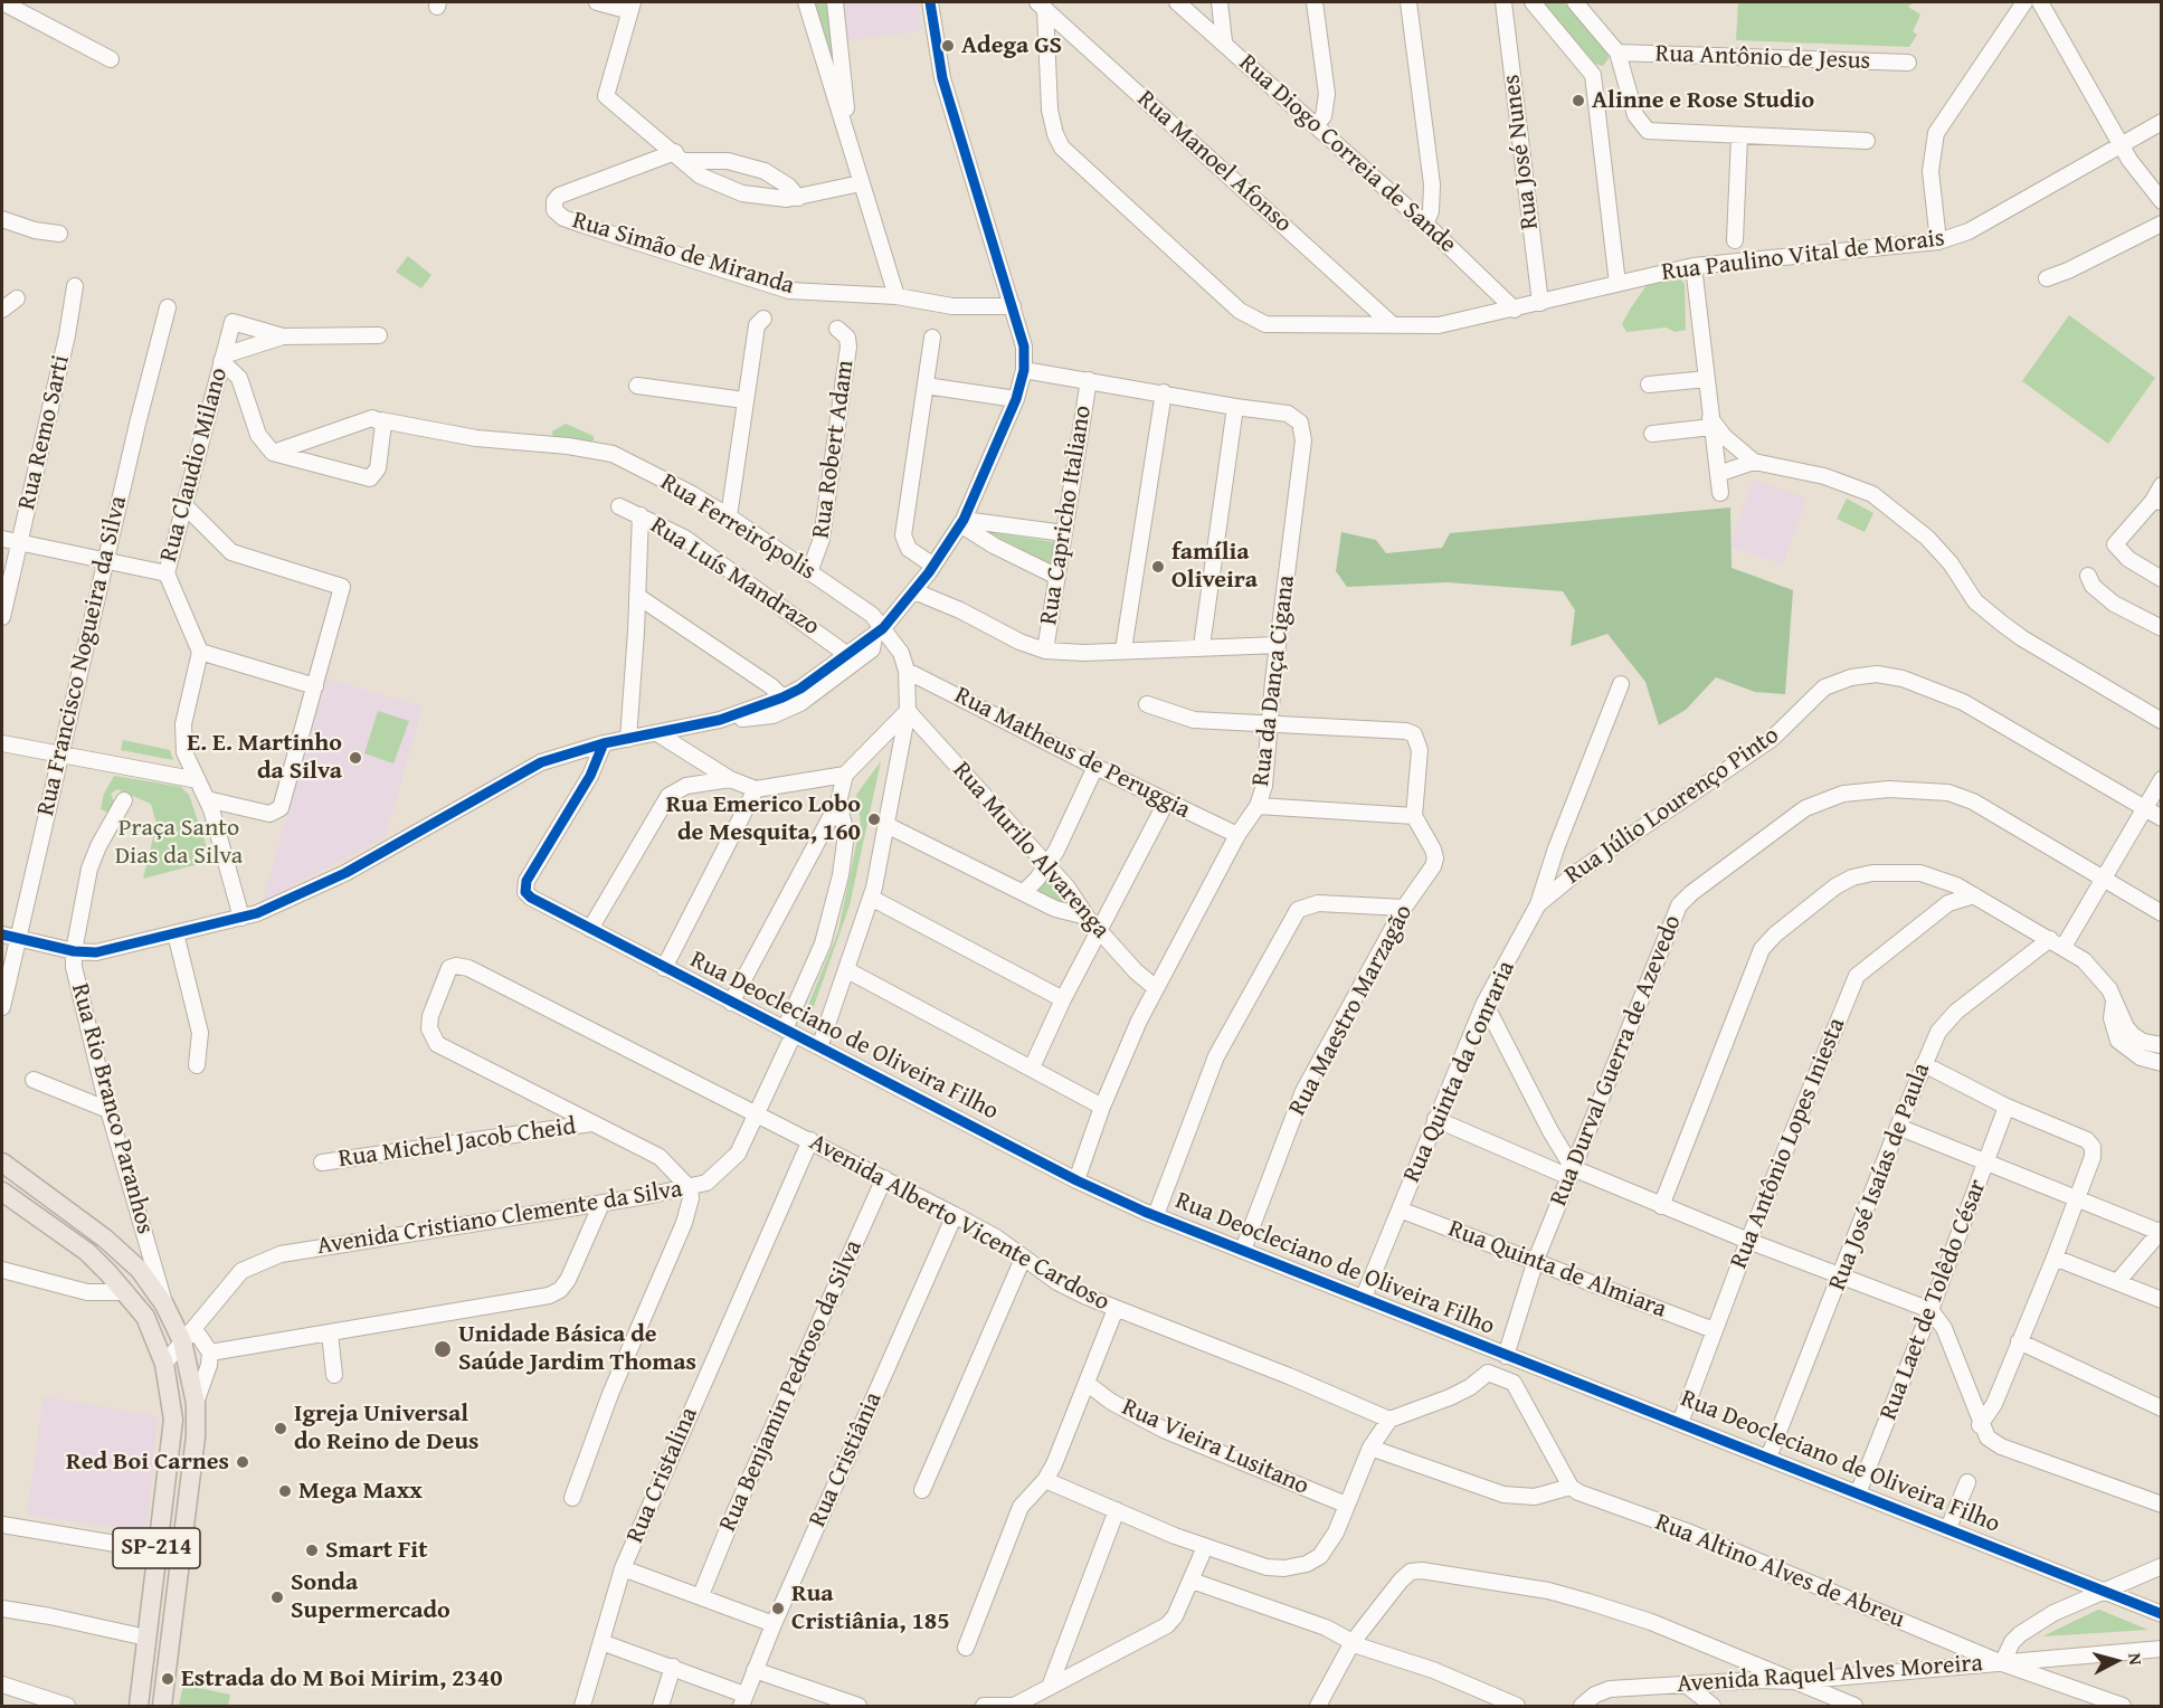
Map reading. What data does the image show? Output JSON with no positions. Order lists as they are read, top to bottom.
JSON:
{
  "streets": {
    "main road": ["SP-214"],
    "street": [
      "Rua Antônio de Jesus",
      "Rua José Nunes",
      "Rua Diogo Correia de Sande",
      "Rua Manoel Afonso",
      "Rua Simão de Miranda",
      "Rua Paulino Vital de Morais",
      "Rua Remo Sarti",
      "Rua Robert Adam",
      "Rua Claudio Milano",
      "Rua Capricho Italiano",
      "Rua Ferreirópolis",
      "Rua Luís Mandrazo",
      "Rua Francisco Nogueira da Silva",
      "Rua da Dança Cigana",
      "Rua Matheus de Peruggia",
      "Rua Júlio Lourenço Pinto",
      "Rua Murilo Alvarenga",
      "Rua Maestro Marzagão",
      "Rua Deocleciano de Oliveira Filho",
      "Rua Durval Guerra de Azevedo",
      "Rua Quinta da Conraria",
      "Rua Rio Branco Paranhos",
      "Rua Michel Jacob Cheid",
      "Rua Antônio Lopes Iniesta",
      "Rua José Isaías de Paula",
      "Avenida Cristiano Clemente da Silva",
      "Avenida Alberto Vicente Cardoso",
      "Rua Quinta de Almiara",
      "Rua Laet de Tolêdo César",
      "Rua Benjamin Pedroso da Silva",
      "Rua Vieira Lusitano",
      "Rua Cristiânia",
      "Rua Cristalina",
      "Rua Altino Alves de Abreu",
      "Avenida Raquel Alves Moreira"
    ]
  },
  "crossings": [
    ["Rua José Nunes", "Rua Paulino Vital de Morais"],
    ["Rua Diogo Correia de Sande", "Rua Paulino Vital de Morais"],
    ["Rua Manoel Afonso", "Rua Paulino Vital de Morais"],
    ["Rua Robert Adam", "Rua Ferreirópolis"],
    ["Rua Capricho Italiano", "Rua da Dança Cigana"],
    ["Rua Ferreirópolis", "Rua Matheus de Peruggia"],
    ["Rua da Dança Cigana", "Rua Matheus de Peruggia"],
    ["Rua da Dança Cigana", "Rua Murilo Alvarenga"],
    ["Rua da Dança Cigana", "Rua Deocleciano de Oliveira Filho"],
    ["Rua Júlio Lourenço Pinto", "Rua Quinta da Conraria"],
    ["Rua Maestro Marzagão", "Rua Deocleciano de Oliveira Filho"],
    ["Rua Deocleciano de Oliveira Filho", "Rua Durval Guerra de Azevedo"],
    ["Rua Deocleciano de Oliveira Filho", "Rua Quinta da Conraria"],
    ["Rua Deocleciano de Oliveira Filho", "Rua Antônio Lopes Iniesta"],
    ["Rua Deocleciano de Oliveira Filho", "Rua José Isaías de Paula"],
    ["Rua Deocleciano de Oliveira Filho", "Avenida Cristiano Clemente da Silva"],
    ["Rua Deocleciano de Oliveira Filho", "Rua Laet de Tolêdo César"],
    ["Rua Durval Guerra de Azevedo", "Rua Quinta de Almiara"],
    ["Rua Quinta da Conraria", "Rua Quinta de Almiara"],
    ["Rua Rio Branco Paranhos", "SP-214"],
    ["Rua Michel Jacob Cheid", "Avenida Alberto Vicente Cardoso"],
    ["Rua Antônio Lopes Iniesta", "Rua Quinta de Almiara"],
    ["Avenida Cristiano Clemente da Silva", "Avenida Alberto Vicente Cardoso"],
    ["Avenida Cristiano Clemente da Silva", "SP-214"],
    ["Avenida Alberto Vicente Cardoso", "Rua Benjamin Pedroso da Silva"],
    ["Avenida Alberto Vicente Cardoso", "Rua Cristiânia"],
    ["Avenida Alberto Vicente Cardoso", "Rua Cristalina"],
    ["Rua Altino Alves de Abreu", "Avenida Raquel Alves Moreira"]
  ],
  "parks": ["Praça Santo Dias da Silva"],
  "places": [
    "Adega GS",
    "Alinne e Rose Studio",
    "família Oliveira",
    "E. E. Martinho da Silva",
    "Rua Emerico Lobo de Mesquita, 160",
    "Unidade Básica de Saúde Jardim Thomas",
    "Igreja Universal do Reino de Deus",
    "Red Boi Carnes",
    "Mega Maxx",
    "Smart Fit",
    "Sonda Supermercado",
    "Rua Cristiânia, 185",
    "Estrada do M Boi Mirim, 2340"
  ],
  "north": "right"
}
